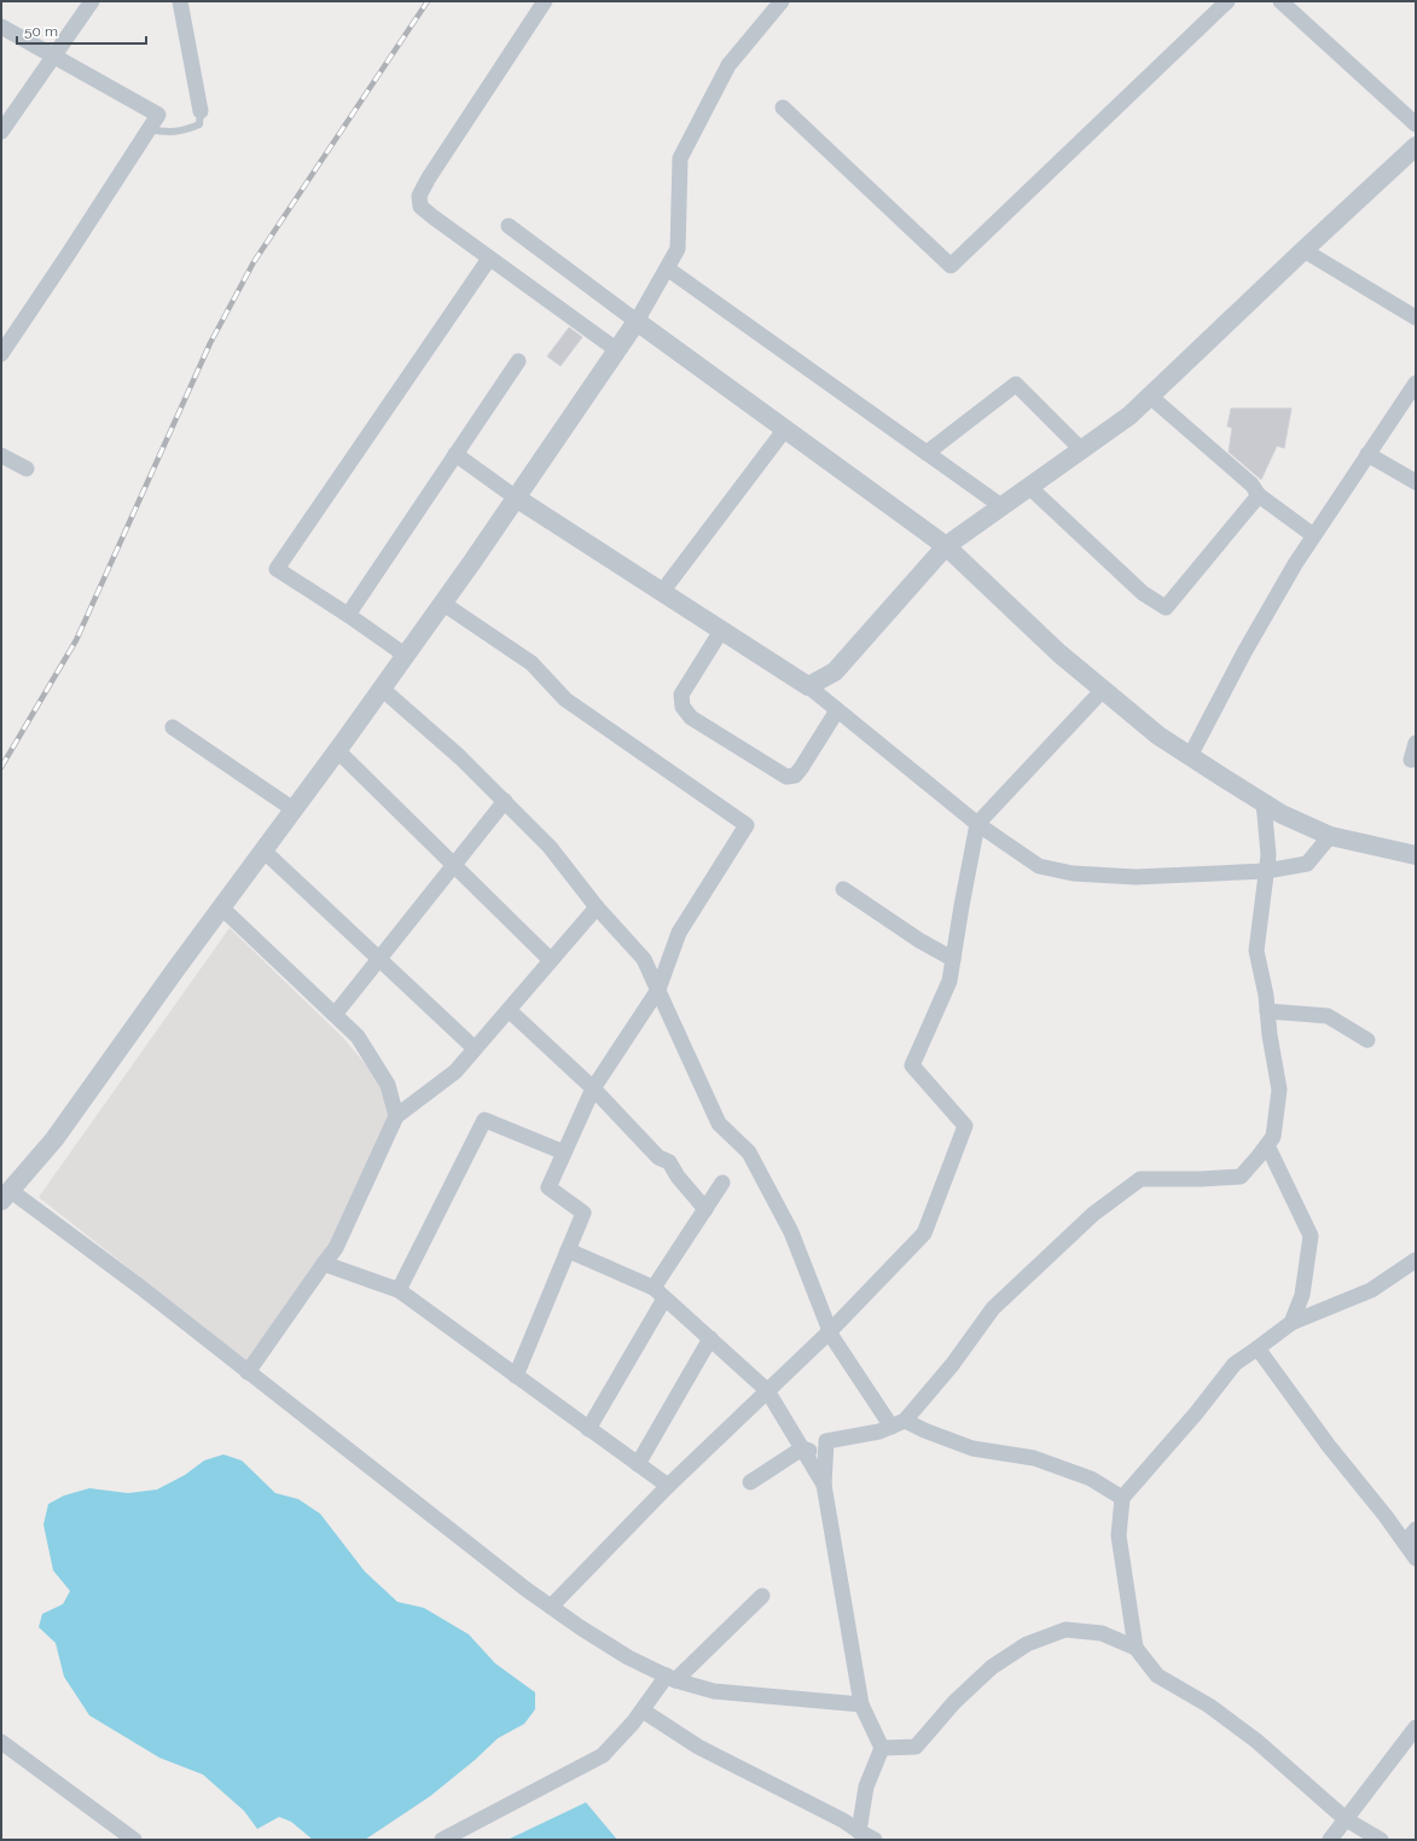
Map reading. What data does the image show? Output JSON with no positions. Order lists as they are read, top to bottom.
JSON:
{
  "scale_bar": "50 m"
}
